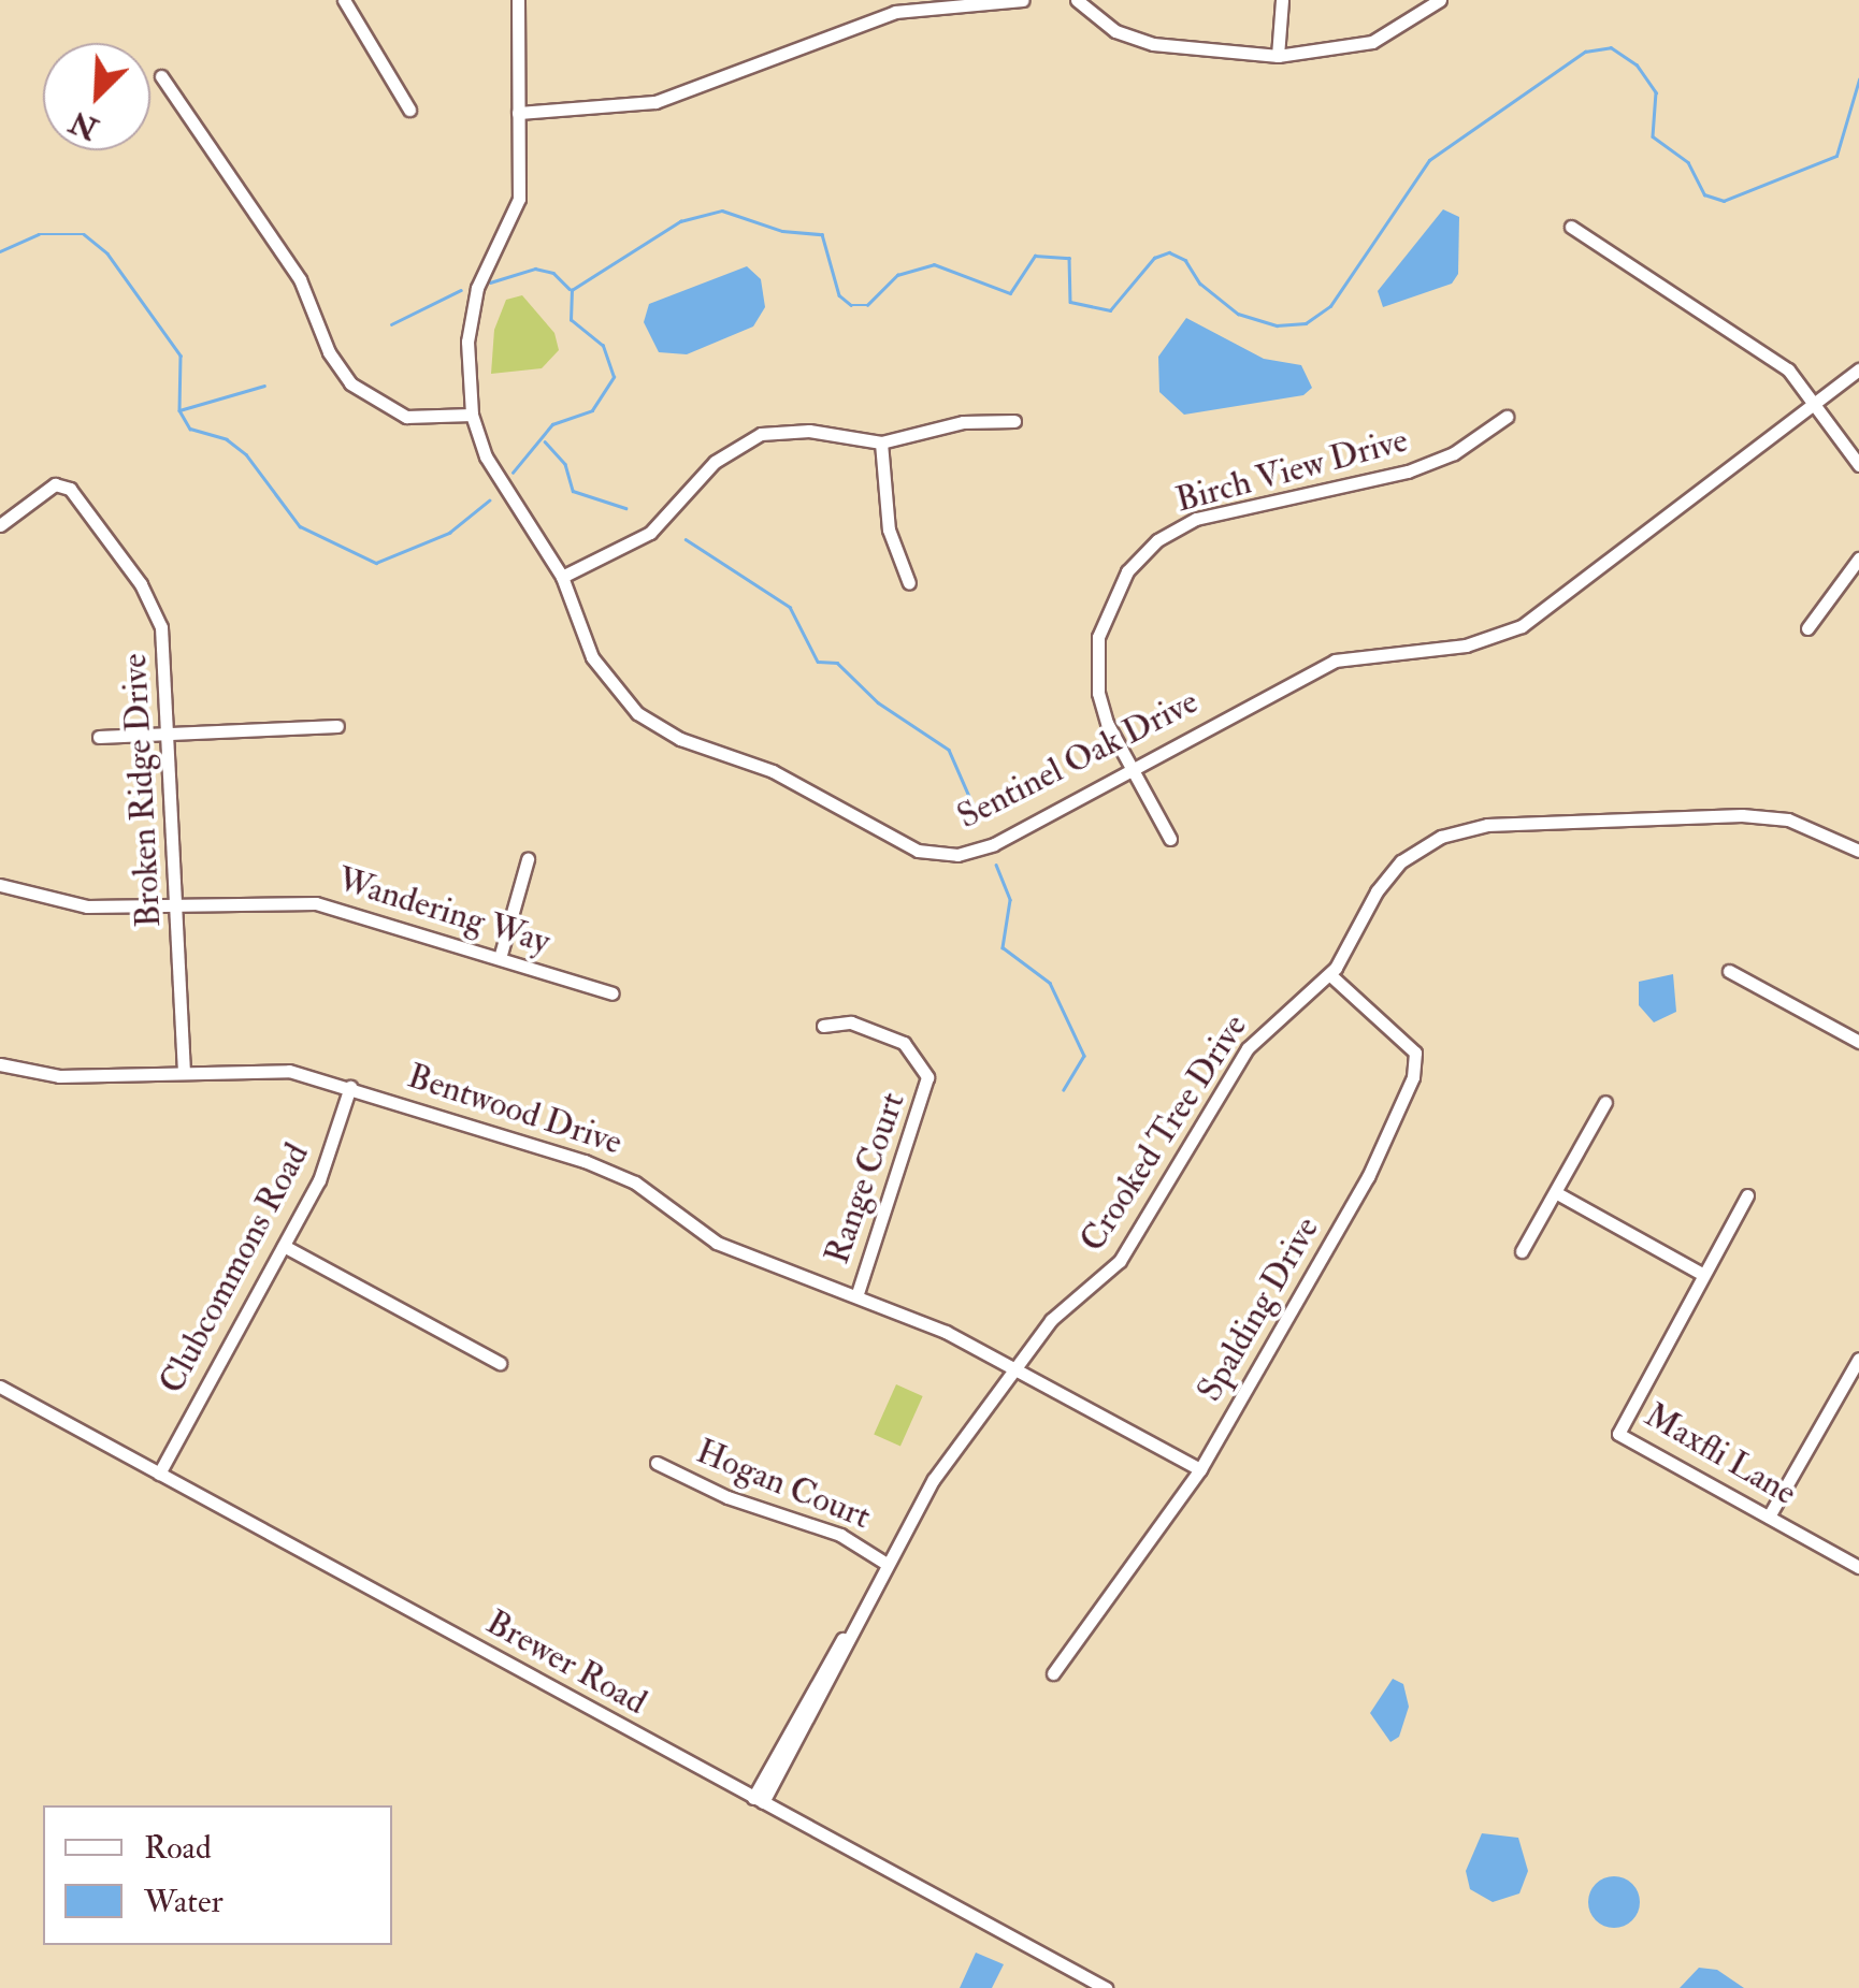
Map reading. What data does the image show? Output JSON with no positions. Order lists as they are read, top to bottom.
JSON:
{
  "streets": {
    "street": [
      "Birch View Drive",
      "Sentinel Oak Drive",
      "Broken Ridge Drive",
      "Wandering Way",
      "Bentwood Drive",
      "Crooked Tree Drive",
      "Range Court",
      "Clubcommons Road",
      "Spalding Drive",
      "Maxfli Lane",
      "Hogan Court",
      "Brewer Road"
    ]
  },
  "crossings": [
    ["Birch View Drive", "Sentinel Oak Drive"],
    ["Broken Ridge Drive", "Wandering Way"],
    ["Broken Ridge Drive", "Bentwood Drive"],
    ["Bentwood Drive", "Crooked Tree Drive"],
    ["Bentwood Drive", "Range Court"],
    ["Bentwood Drive", "Clubcommons Road"],
    ["Bentwood Drive", "Spalding Drive"],
    ["Crooked Tree Drive", "Spalding Drive"],
    ["Crooked Tree Drive", "Hogan Court"],
    ["Crooked Tree Drive", "Brewer Road"],
    ["Clubcommons Road", "Brewer Road"]
  ],
  "legend": ["Road", "Water"],
  "north": "bottom left"
}
